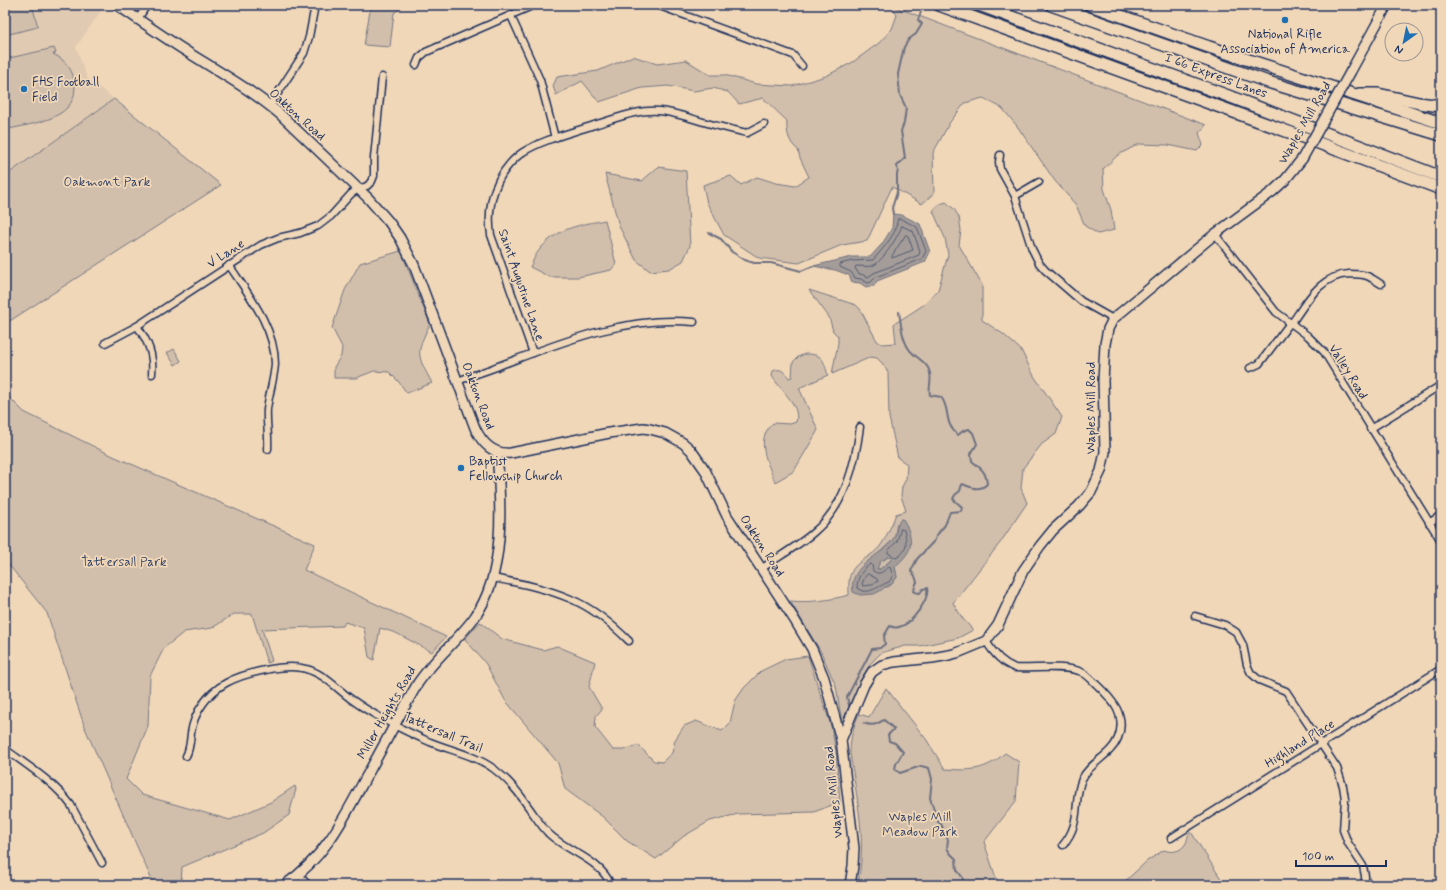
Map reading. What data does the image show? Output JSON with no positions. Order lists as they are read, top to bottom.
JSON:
{
  "streets": {
    "highway": ["I 66 Express Lanes"],
    "street": [
      "Oakton Road",
      "Waples Mill Road",
      "V Lane",
      "Saint Augustine Lane",
      "Valley Road",
      "Miller Heights Road",
      "Tattersall Trail",
      "Highland Place"
    ]
  },
  "crossings": [
    ["Oakton Road", "Waples Mill Road"],
    ["Oakton Road", "V Lane"],
    ["Oakton Road", "Miller Heights Road"],
    ["Waples Mill Road", "Valley Road"],
    ["Miller Heights Road", "Tattersall Trail"]
  ],
  "parks": ["Oakmont Park", "Tattersall Park", "Waples Mill Meadow Park"],
  "places": ["National Rifle Association of America", "FHS Football Field", "Baptist Fellowship Church"],
  "scale_bar": "100 m",
  "north": "bottom left"
}
